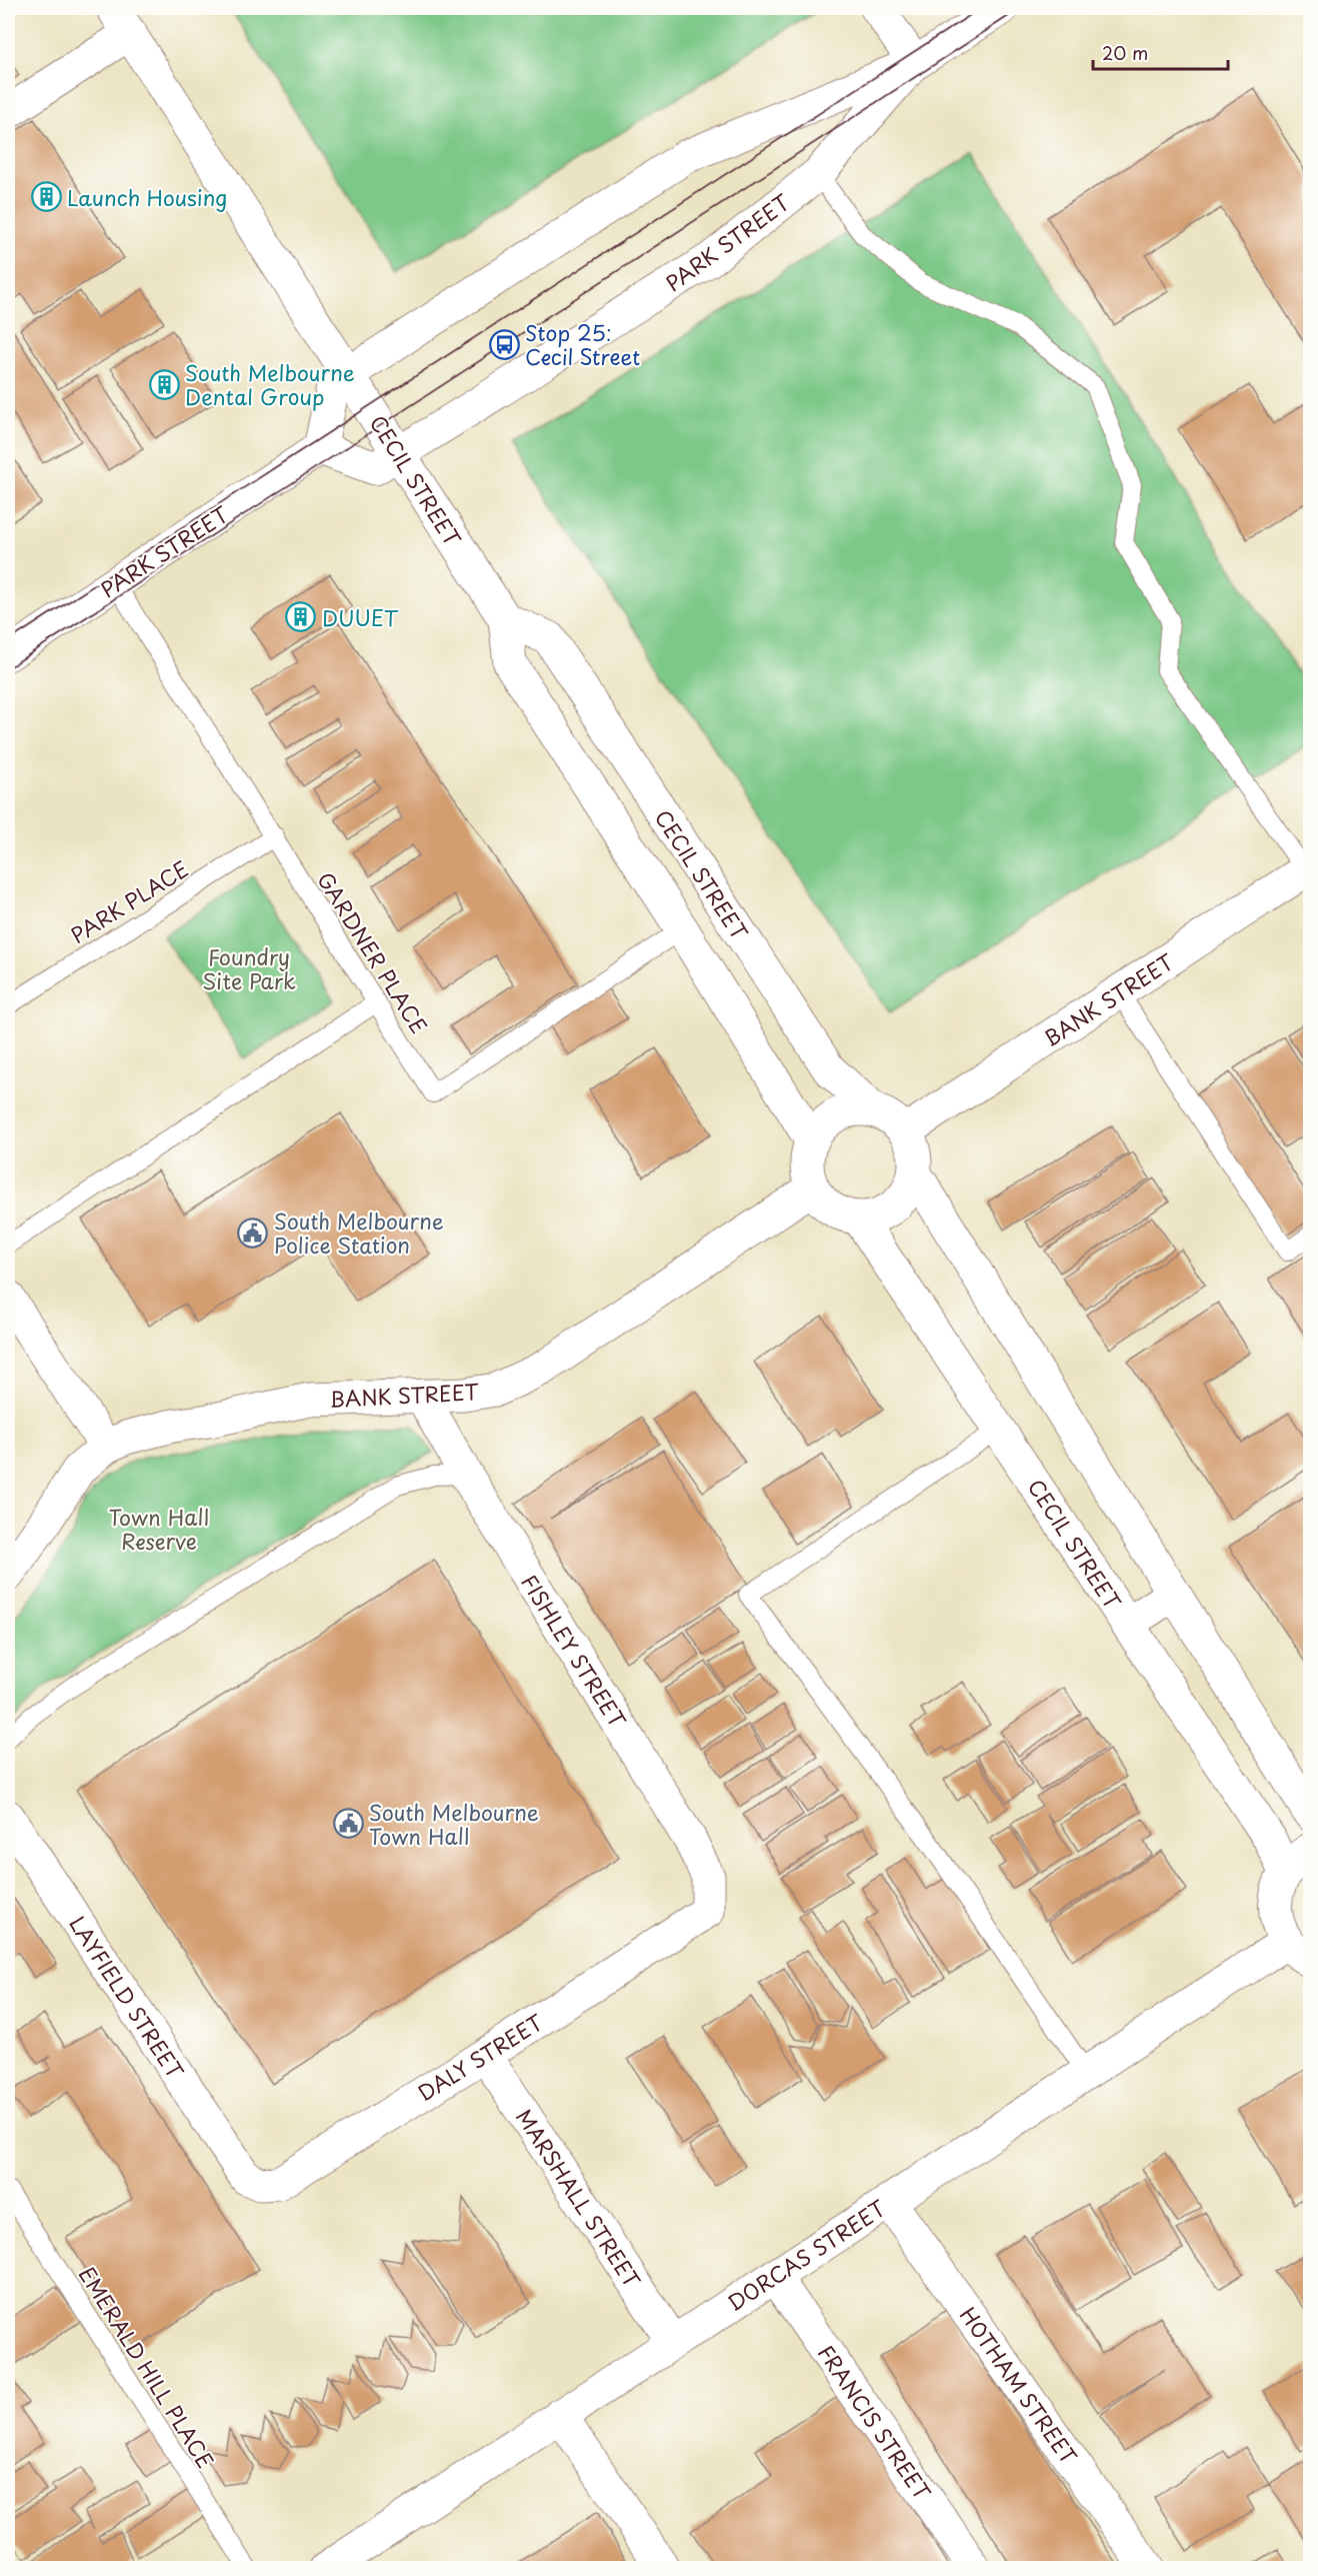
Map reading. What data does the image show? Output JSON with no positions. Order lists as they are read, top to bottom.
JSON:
{
  "streets": {
    "street": [
      "PARK STREET",
      "CECIL STREET",
      "BANK STREET",
      "FISHLEY STREET",
      "LAYFIELD STREET",
      "DALY STREET",
      "MARSHALL STREET",
      "DORCAS STREET",
      "HOTHAM STREET",
      "FRANCIS STREET"
    ],
    "lane": ["PARK PLACE", "GARDNER PLACE", "EMERALD HILL PLACE"]
  },
  "crossings": [
    ["PARK STREET", "CECIL STREET"],
    ["PARK STREET", "GARDNER PLACE"],
    ["CECIL STREET", "GARDNER PLACE"],
    ["CECIL STREET", "BANK STREET"],
    ["PARK PLACE", "GARDNER PLACE"],
    ["BANK STREET", "FISHLEY STREET"],
    ["FISHLEY STREET", "DALY STREET"],
    ["LAYFIELD STREET", "DALY STREET"],
    ["DALY STREET", "MARSHALL STREET"],
    ["MARSHALL STREET", "DORCAS STREET"],
    ["DORCAS STREET", "HOTHAM STREET"],
    ["DORCAS STREET", "FRANCIS STREET"]
  ],
  "parks": ["Foundry Site Park", "Town Hall Reserve"],
  "places": {
    "building": ["Launch Housing", "South Melbourne Dental Group", "DUUET"],
    "bus stop": ["Stop 25: Cecil Street"],
    "public building": ["South Melbourne Police Station", "South Melbourne Town Hall"]
  },
  "scale_bar": "20 m"
}
